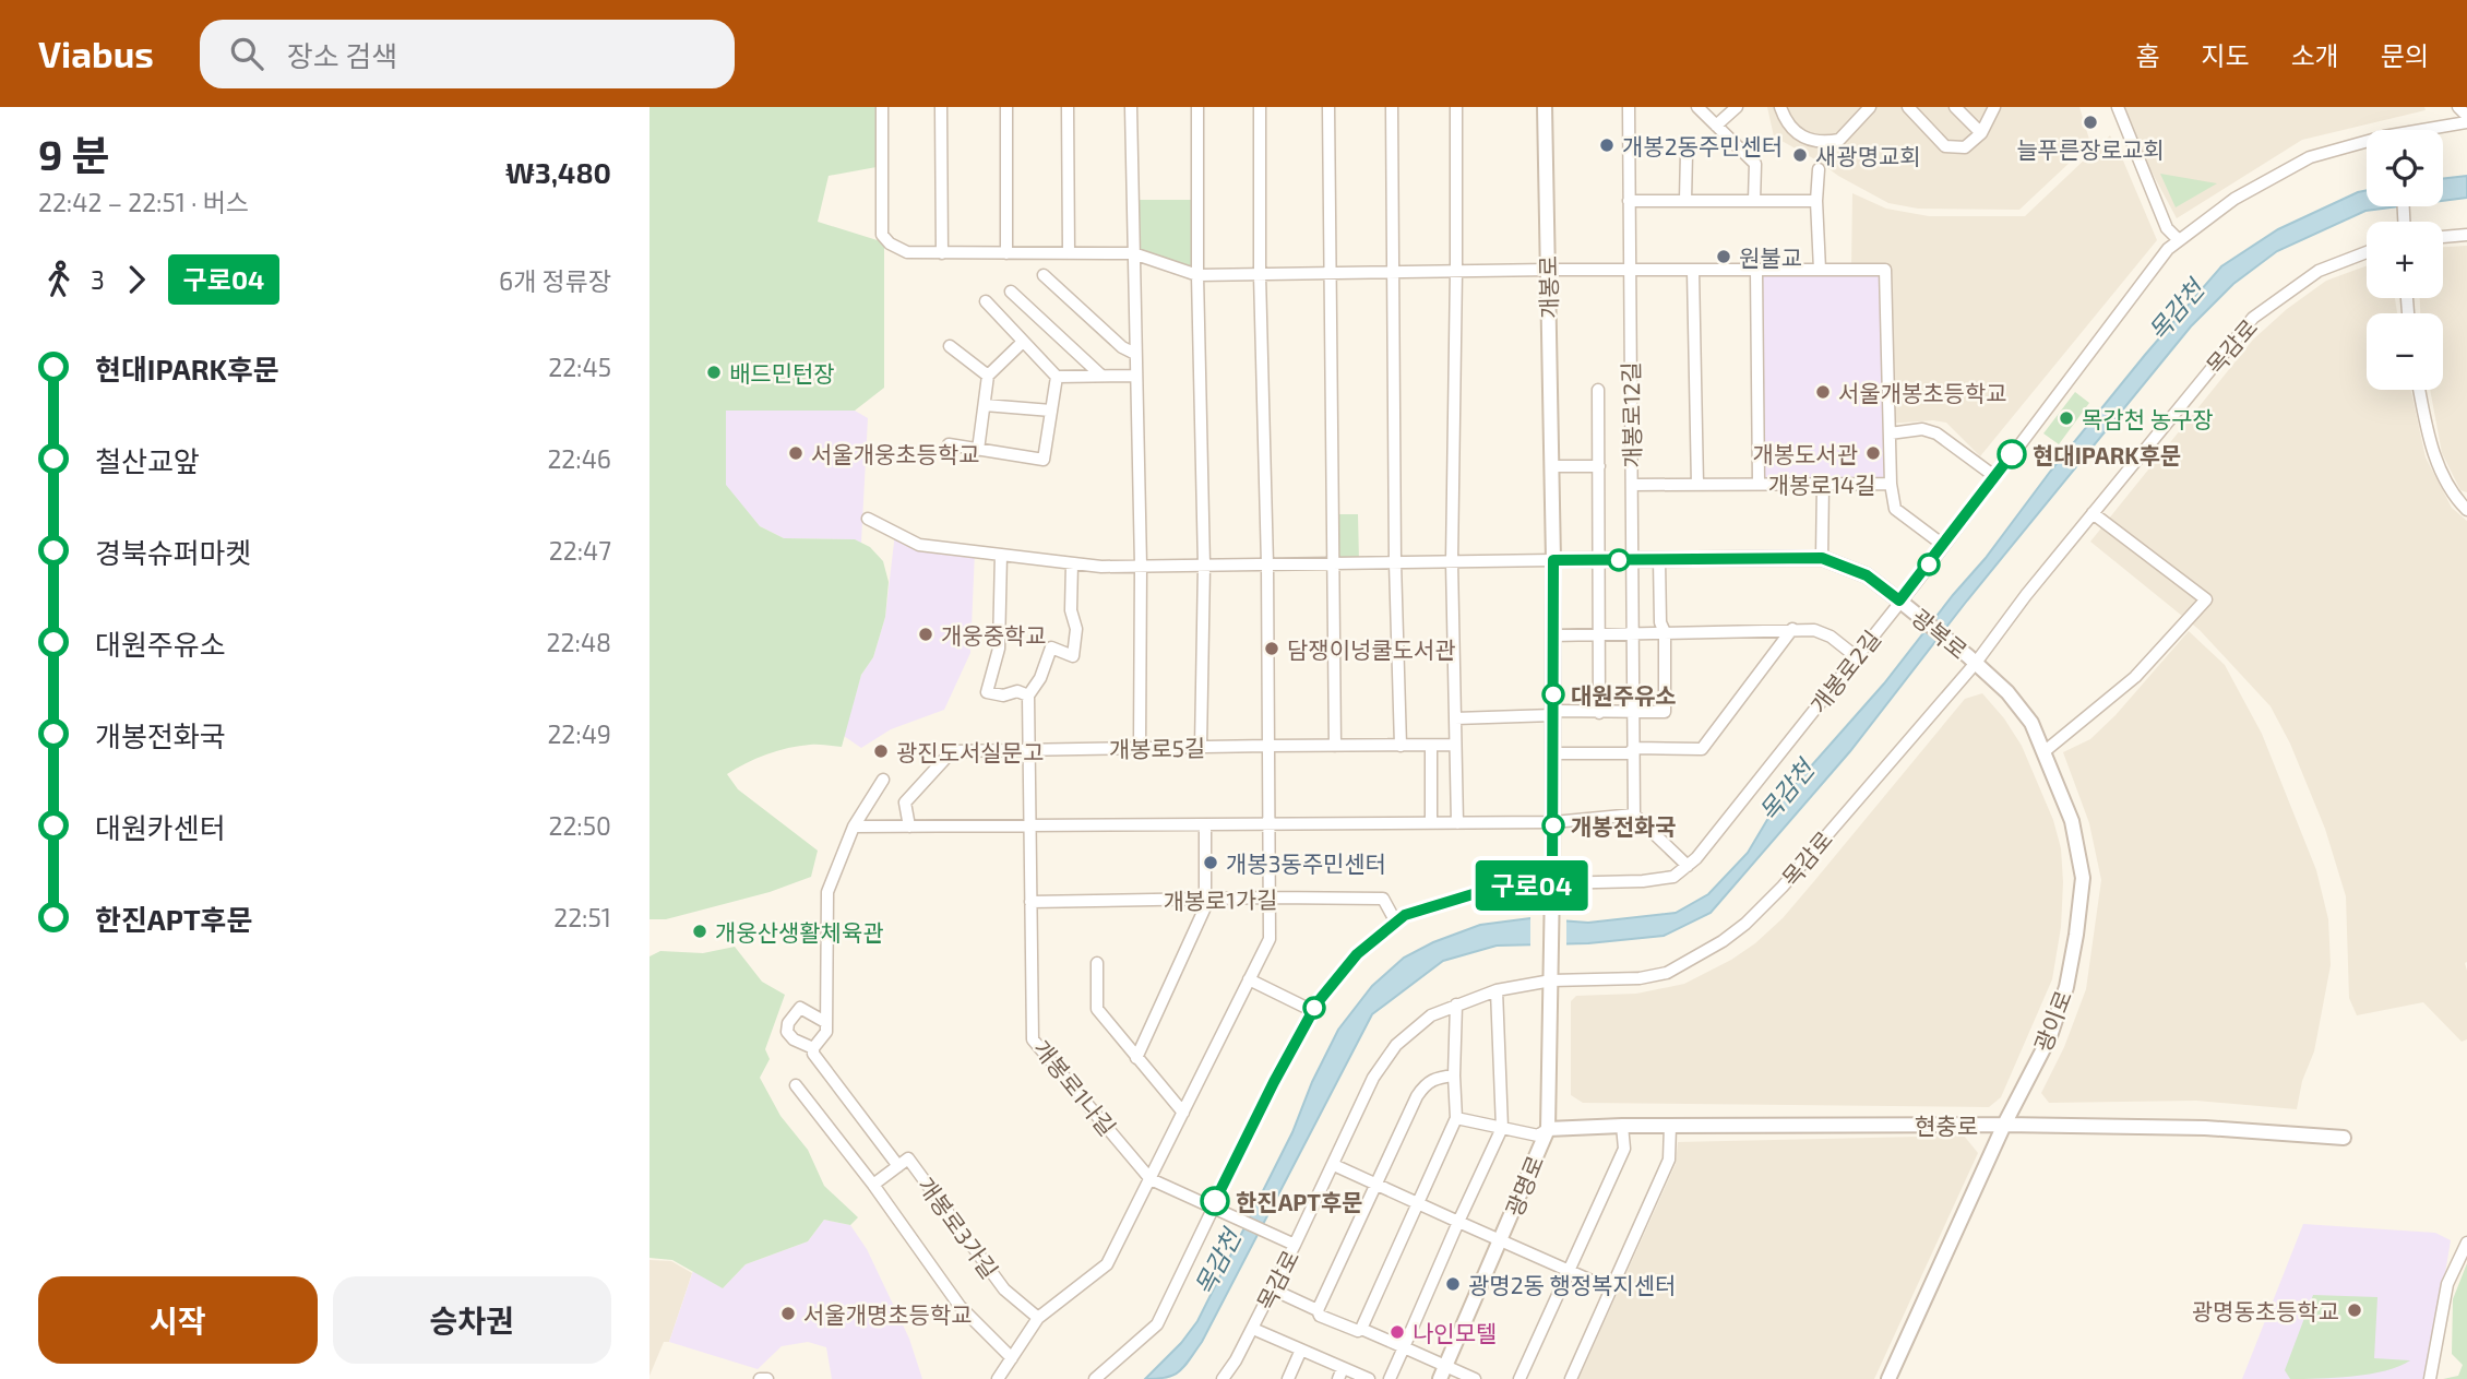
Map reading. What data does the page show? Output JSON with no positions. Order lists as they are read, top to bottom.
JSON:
{
  "streets": {
    "street": [
      "개봉로",
      "목감로",
      "개봉로12길",
      "개봉로14길",
      "광복로",
      "개봉로2길",
      "개봉로5길",
      "개봉로1가길",
      "광이로",
      "개봉로1나길",
      "현충로",
      "광명로",
      "개봉로3가길"
    ]
  },
  "crossings": [
    ["개봉로", "목감로"],
    ["개봉로", "개봉로2길"],
    ["개봉로", "광명로"],
    ["목감로", "광복로"],
    ["목감로", "광이로"],
    ["목감로", "개봉로1나길"],
    ["목감로", "광명로"],
    ["개봉로12길", "개봉로14길"],
    ["광복로", "개봉로2길"],
    ["광복로", "광이로"],
    ["개봉로2길", "개봉로1가길"],
    ["개봉로2길", "개봉로1나길"],
    ["개봉로5길", "개봉로1나길"],
    ["개봉로1가길", "개봉로1나길"],
    ["광이로", "현충로"],
    ["현충로", "광명로"]
  ],
  "water": ["목감천"],
  "places": [
    "늘푸른장로교회",
    "개봉2동주민센터",
    "새광명교회",
    "원불교",
    "배드민턴장",
    "서울개봉초등학교",
    "목감천 농구장",
    "서울개웅초등학교",
    "개봉도서관",
    "현대IPARK후문",
    "개웅중학교",
    "담쟁이넝쿨도서관",
    "대원주유소",
    "광진도서실문고",
    "개봉전화국",
    "개봉3동주민센터",
    "개웅산생활체육관",
    "한진APT후문",
    "광명2동 행정복지센터",
    "광명동초등학교",
    "서울개명초등학교",
    "나인모텔"
  ],
  "lines": ["bus line 구로04"],
  "page": {
    "header": "Viabus",
    "search": "장소 검색",
    "nav": [
      "홈",
      "지도",
      "소개",
      "문의"
    ],
    "heading": ["9 분", "22:42 – 22:51 · 버스", "₩3,480"],
    "on_map": "구로04",
    "map_buttons": ["+", "−"],
    "legs": ["3", "구로04", "6개 정류장"],
    "list": [
      {
        "name": "현대IPARK후문",
        "value": "22:45"
      },
      {
        "name": "철산교앞",
        "value": "22:46"
      },
      {
        "name": "경북슈퍼마켓",
        "value": "22:47"
      },
      {
        "name": "대원주유소",
        "value": "22:48"
      },
      {
        "name": "개봉전화국",
        "value": "22:49"
      },
      {
        "name": "대원카센터",
        "value": "22:50"
      },
      {
        "name": "한진APT후문",
        "value": "22:51"
      }
    ],
    "buttons": ["시작", "승차권"]
  }
}
